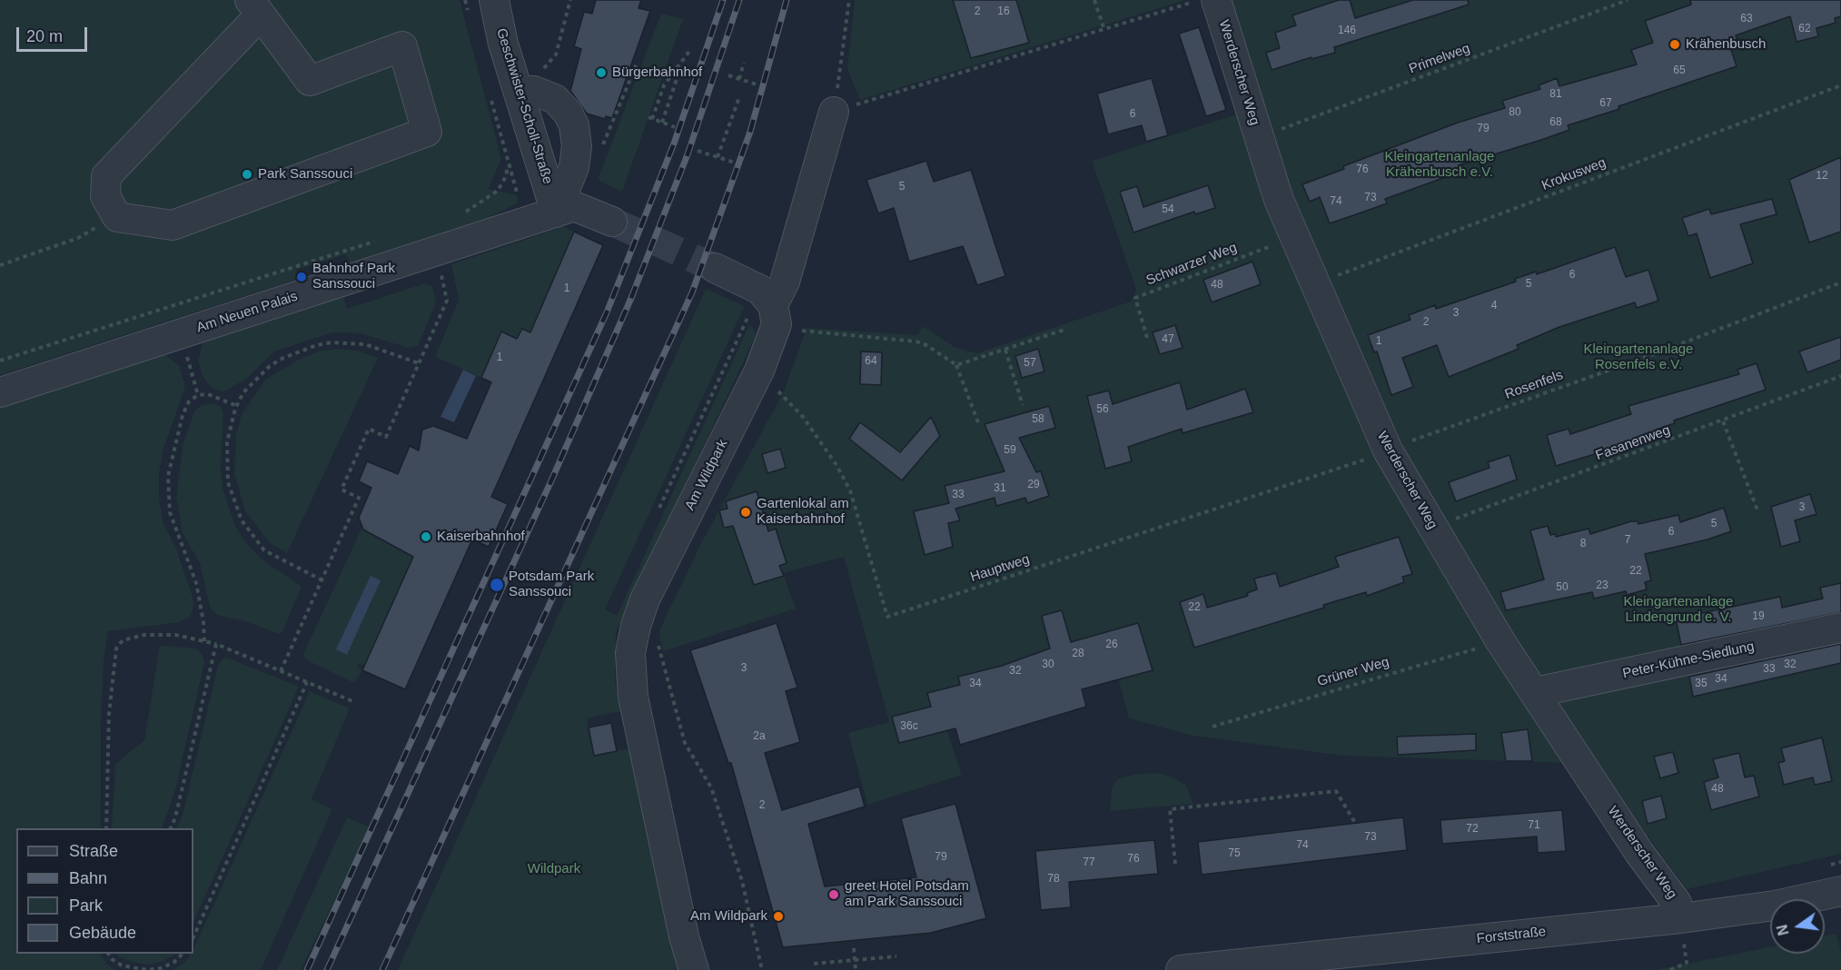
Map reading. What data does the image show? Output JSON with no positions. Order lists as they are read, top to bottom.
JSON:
{
  "streets": {
    "street": [
      "Werderscher Weg",
      "Geschwister-Scholl-Straße",
      "Am Neuen Palais",
      "Am Wildpark",
      "Peter-Kühne-Siedlung",
      "Forststraße"
    ],
    "path": [
      "Primelweg",
      "Krokusweg",
      "Schwarzer Weg",
      "Rosenfels",
      "Fasanenweg",
      "Hauptweg",
      "Grüner Weg"
    ]
  },
  "crossings": [
    ["Primelweg", "Werderscher Weg"],
    ["Werderscher Weg", "Krokusweg"],
    ["Werderscher Weg", "Schwarzer Weg"],
    ["Werderscher Weg", "Rosenfels"],
    ["Werderscher Weg", "Fasanenweg"],
    ["Werderscher Weg", "Hauptweg"],
    ["Werderscher Weg", "Peter-Kühne-Siedlung"],
    ["Werderscher Weg", "Grüner Weg"],
    ["Werderscher Weg", "Forststraße"],
    ["Geschwister-Scholl-Straße", "Am Neuen Palais"],
    ["Rosenfels", "Hauptweg"],
    ["Am Wildpark", "Hauptweg"]
  ],
  "parks": [
    "Kleingartenanlage Krähenbusch e.V.",
    "Kleingartenanlage Rosenfels e.V.",
    "Kleingartenanlage Lindengrund e. V.",
    "Wildpark"
  ],
  "places": [
    "Krähenbusch",
    "Bürgerbahnhof",
    "Park Sanssouci",
    "Bahnhof Park Sanssouci",
    "Gartenlokal am Kaiserbahnhof",
    "Kaiserbahnhof",
    "Potsdam Park Sanssouci",
    "greet Hotel Potsdam am Park Sanssouci",
    "Am Wildpark"
  ],
  "house_numbers": [
    "2",
    "16",
    "63",
    "62",
    "146",
    "65",
    "81",
    "67",
    "80",
    "6",
    "68",
    "79",
    "76",
    "12",
    "5",
    "73",
    "74",
    "54",
    "6",
    "5",
    "48",
    "1",
    "4",
    "3",
    "2",
    "47",
    "1",
    "1",
    "64",
    "57",
    "56",
    "58",
    "59",
    "29",
    "31",
    "33",
    "3",
    "5",
    "6",
    "7",
    "8",
    "22",
    "23",
    "50",
    "22",
    "19",
    "26",
    "28",
    "30",
    "32",
    "3",
    "33",
    "32",
    "34",
    "34",
    "35",
    "36c",
    "2a",
    "48",
    "2",
    "71",
    "72",
    "73",
    "74",
    "75",
    "79",
    "76",
    "77",
    "78"
  ],
  "legend": [
    "Straße",
    "Bahn",
    "Park",
    "Gebäude"
  ],
  "scale_bar": "20 m",
  "north": "left"
}
